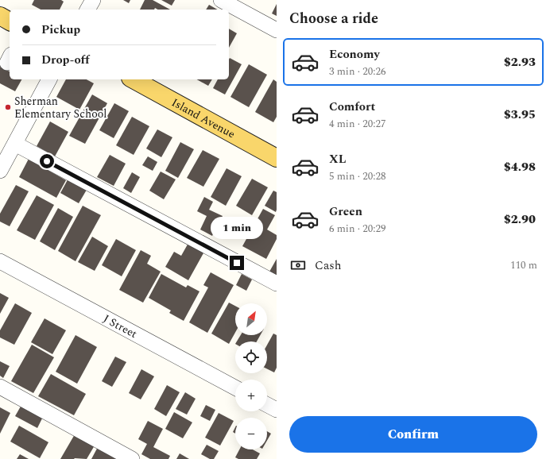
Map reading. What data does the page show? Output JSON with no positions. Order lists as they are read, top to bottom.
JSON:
{
  "streets": {
    "main road": ["Island Avenue"],
    "street": ["J Street"]
  },
  "places": ["Sherman Elementary School"],
  "north": "top right",
  "page": {
    "heading": "Choose a ride",
    "banner": ["Pickup", "Drop-off"],
    "list": [
      {
        "name": "Economy",
        "note": "3 min · 20:26",
        "value": "$2.93"
      },
      {
        "name": "Comfort",
        "note": "4 min · 20:27",
        "value": "$3.95"
      },
      {
        "name": "XL",
        "note": "5 min · 20:28",
        "value": "$4.98"
      },
      {
        "name": "Green",
        "note": "6 min · 20:29",
        "value": "$2.90"
      }
    ],
    "bubble": "1 min",
    "pay": ["Cash", "110 m"],
    "map_buttons": ["+", "−"],
    "buttons": "Confirm"
  }
}
